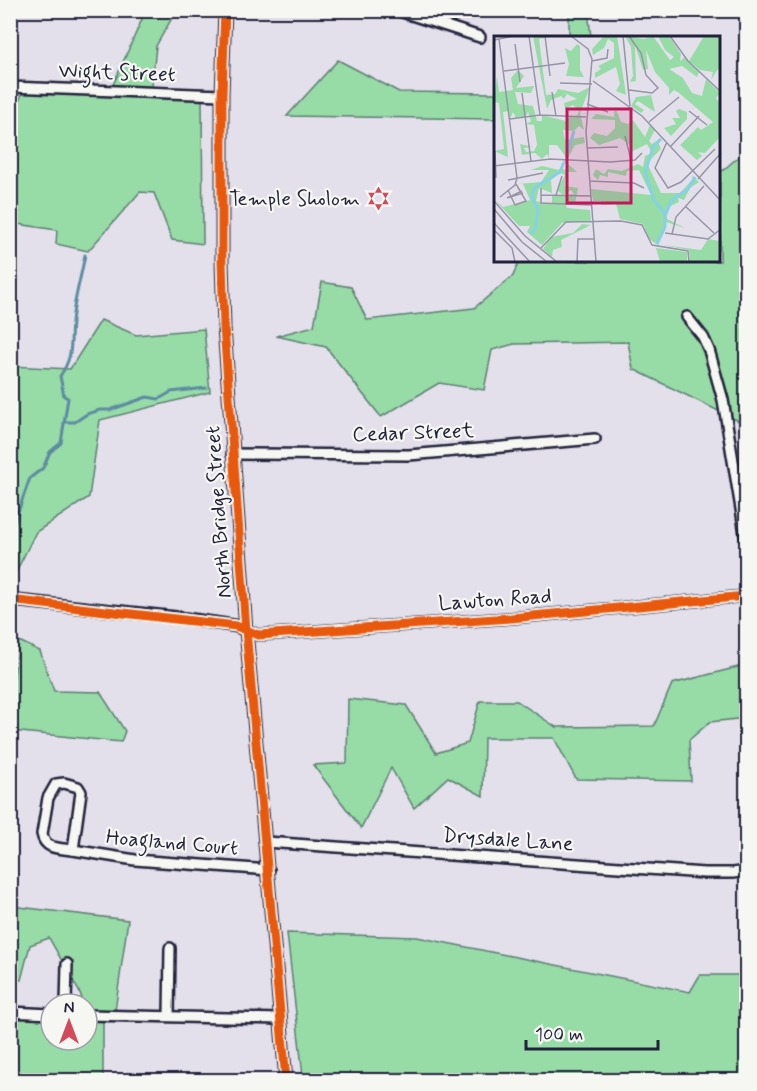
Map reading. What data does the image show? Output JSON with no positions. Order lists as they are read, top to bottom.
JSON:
{
  "streets": {
    "street": [
      "Wight Street",
      "Cedar Street",
      "North Bridge Street",
      "Lawton Road",
      "Drysdale Lane",
      "Hoagland Court"
    ]
  },
  "crossings": [
    ["Wight Street", "North Bridge Street"],
    ["Cedar Street", "North Bridge Street"],
    ["North Bridge Street", "Lawton Road"],
    ["North Bridge Street", "Drysdale Lane"],
    ["North Bridge Street", "Hoagland Court"]
  ],
  "places": {
    "synagogue": ["Temple Sholom"]
  },
  "scale_bar": "100 m",
  "north": "top"
}
